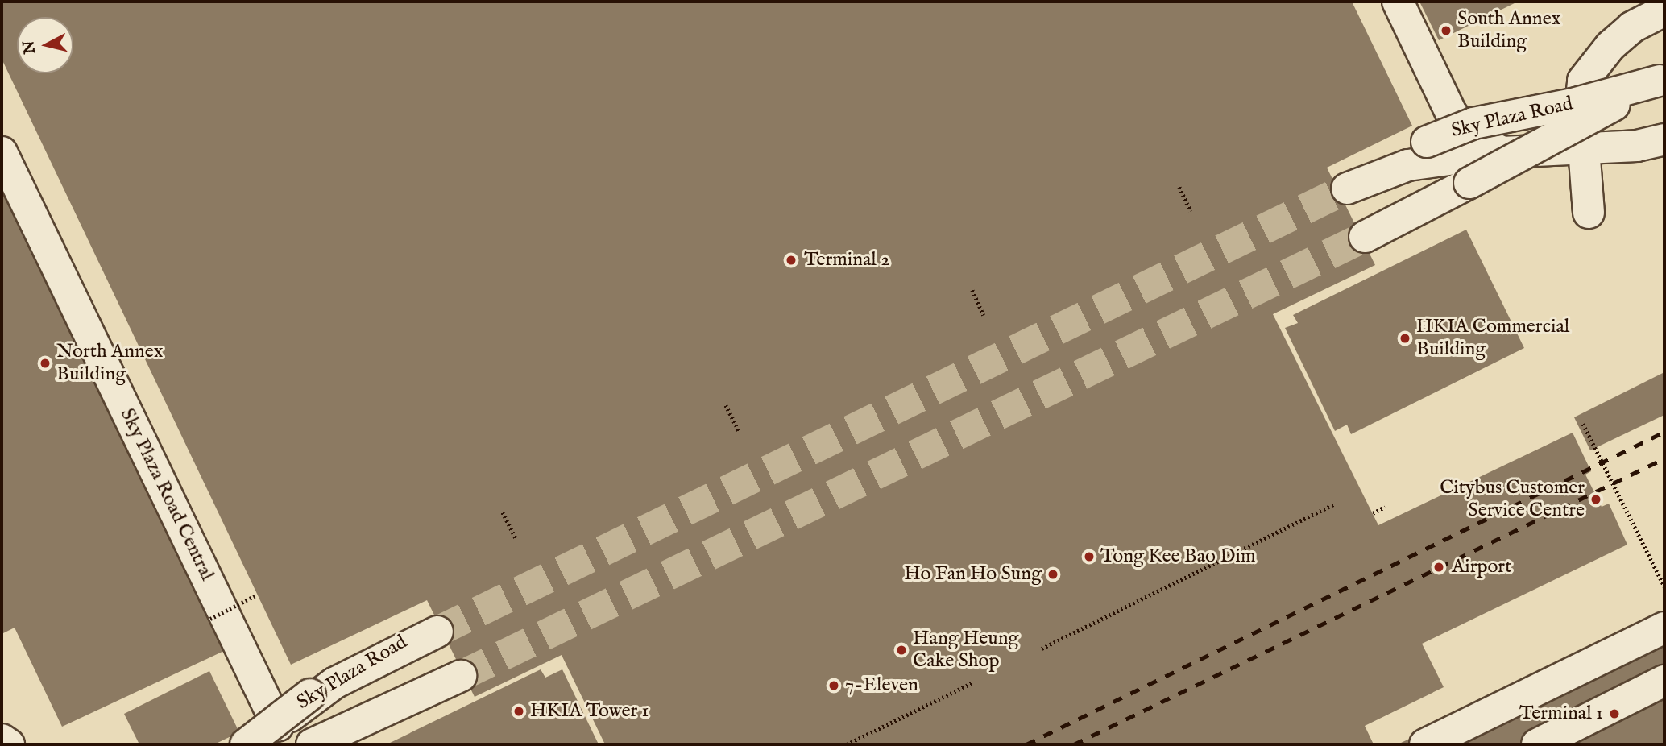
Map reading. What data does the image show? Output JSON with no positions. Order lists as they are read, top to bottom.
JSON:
{
  "streets": {
    "street": ["Sky Plaza Road", "Sky Plaza Road Central"]
  },
  "crossings": [
    ["Sky Plaza Road", "Sky Plaza Road Central"]
  ],
  "places": [
    "South Annex Building",
    "Terminal 2",
    "HKIA Commercial Building",
    "North Annex Building",
    "Citybus Customer Service Centre",
    "Tong Kee Bao Dim",
    "Airport",
    "Ho Fan Ho Sung",
    "Hang Heung Cake Shop",
    "7-Eleven",
    "HKIA Tower 1",
    "Terminal 1"
  ],
  "north": "left"
}
